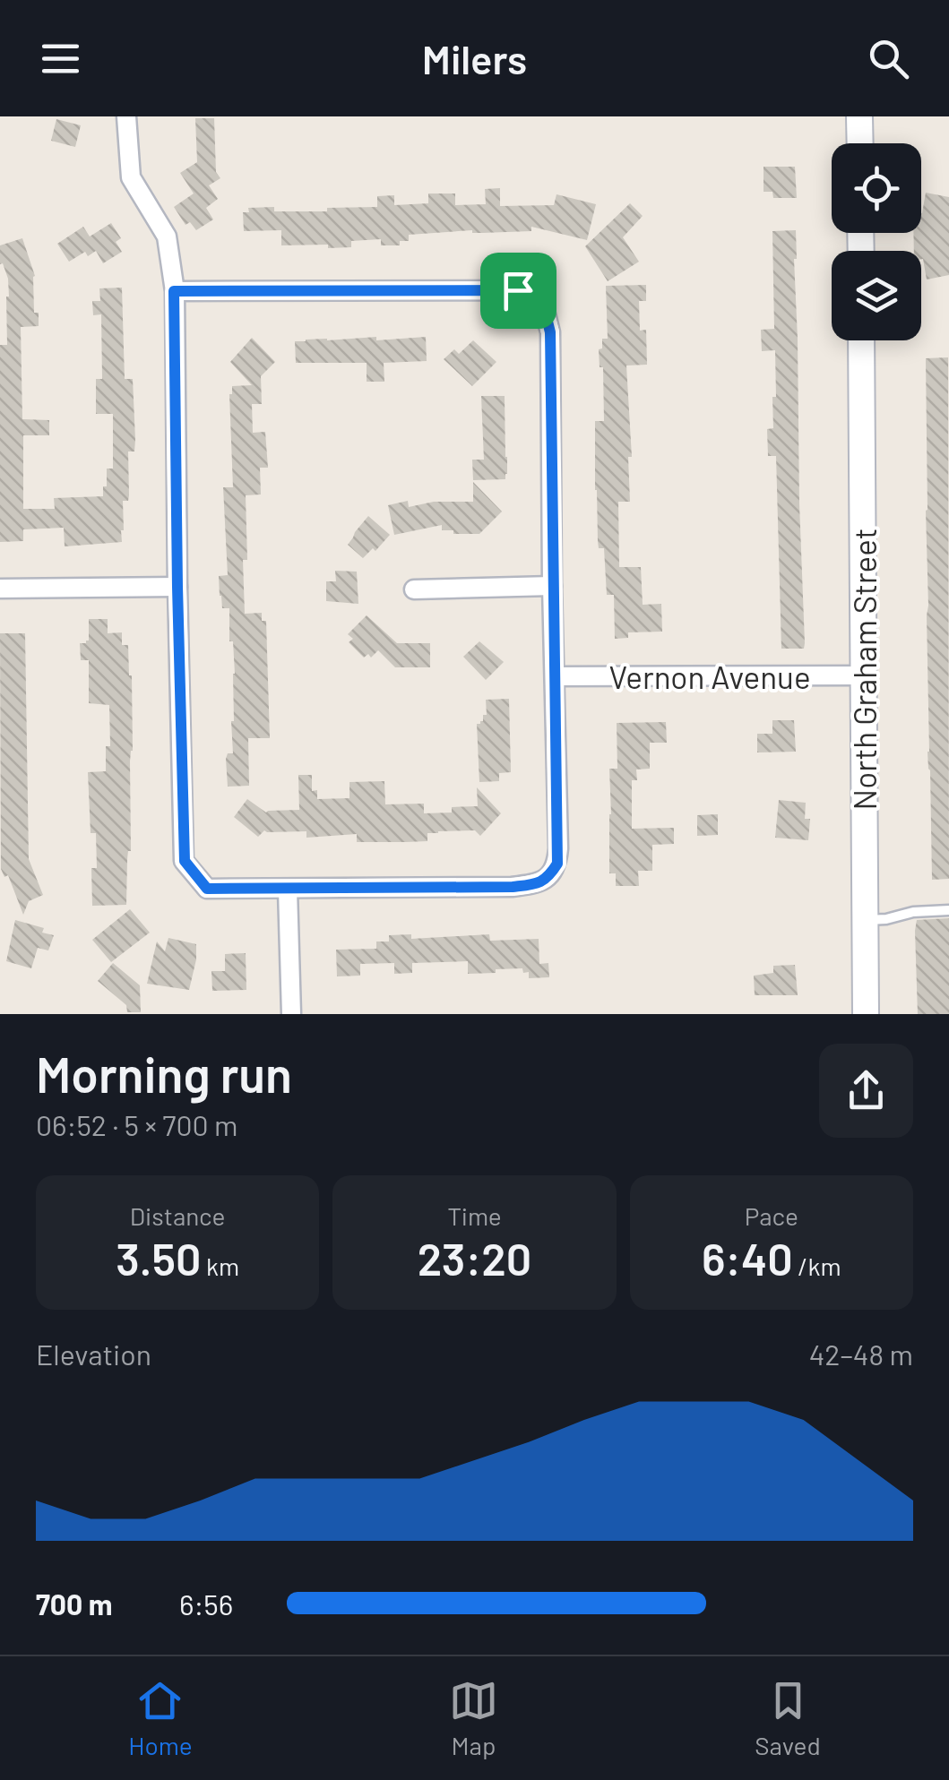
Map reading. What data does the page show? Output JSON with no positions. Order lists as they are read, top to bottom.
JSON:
{
  "streets": {
    "main road": ["North Graham Street"],
    "street": ["Vernon Avenue"]
  },
  "crossings": [
    ["North Graham Street", "Vernon Avenue"]
  ],
  "page": {
    "header": "Milers",
    "heading": ["Morning run", "06:52 · 5 × 700 m"],
    "stats": [
      ["Distance", "3.50 km"],
      ["Time", "23:20"],
      ["Pace", "6:40 /km"]
    ],
    "chart": ["Elevation", "42–48 m"],
    "list": [
      {
        "name": "700 m",
        "note": "6:56"
      }
    ],
    "tabs": ["Home", "Map", "Saved"]
  }
}
